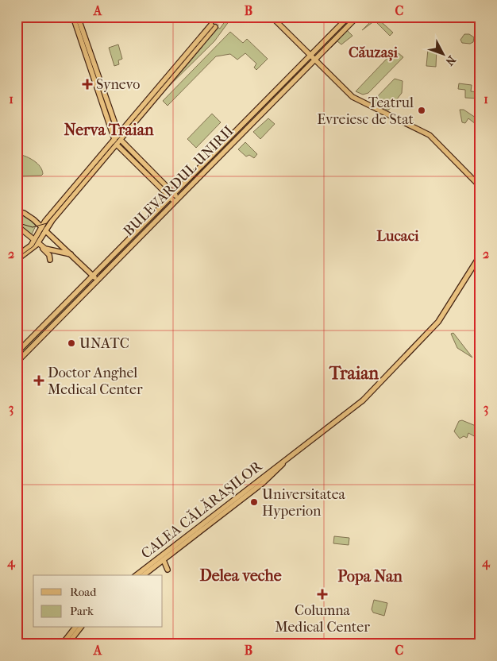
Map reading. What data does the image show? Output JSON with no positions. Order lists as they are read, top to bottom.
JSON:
{
  "streets": {
    "main road": ["BULEVARDUL UNIRII", "CALEA CĂLĂRAȘILOR"]
  },
  "districts": [
    "Căuzași",
    "Nerva Traian",
    "Lucaci",
    "Traian",
    "Delea veche",
    "Popa Nan"
  ],
  "places": {
    "health": ["Synevo", "Doctor Anghel Medical Center", "Columna Medical Center"],
    "other": ["Teatrul Evreiesc de Stat", "UNATC", "Universitatea Hyperion"]
  },
  "legend": ["Road", "Park"],
  "north": "bottom right",
  "grid": {
    "columns": ["A", "B", "C"],
    "rows": [
      "1",
      "2",
      "3",
      "4"
    ]
  }
}
